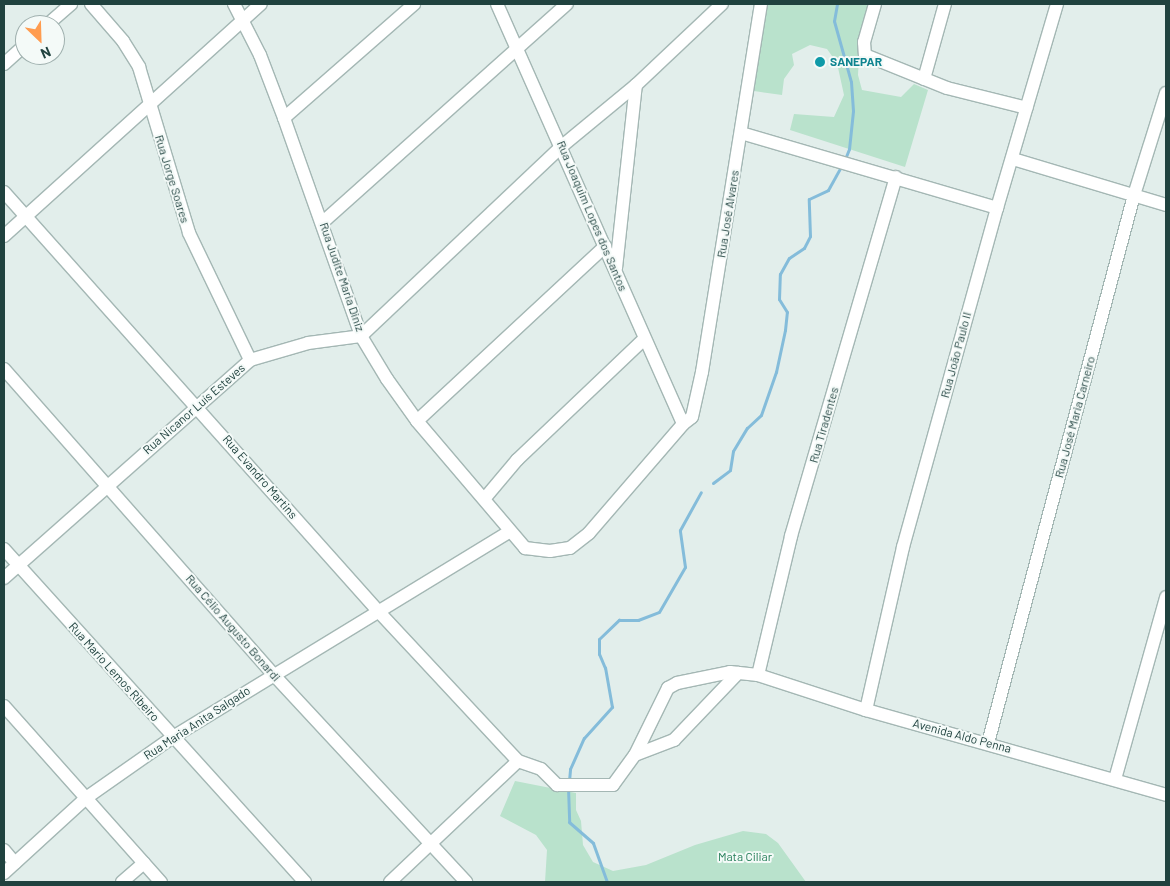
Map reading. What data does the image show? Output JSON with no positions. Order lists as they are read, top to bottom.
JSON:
{
  "streets": {
    "street": [
      "Rua Jorge Soares",
      "Rua José Alvares",
      "Rua Joaquim Lopes dos Santos",
      "Rua Judite Maria Diniz",
      "Rua João Paulo II",
      "Rua Nicanor Luís Esteves",
      "Rua José Maria Carneiro",
      "Rua Tiradentes",
      "Rua Evandro Martins",
      "Rua Célio Augusto Bonardi",
      "Rua Mario Lemos Ribeiro",
      "Rua Maria Anita Salgado",
      "Avenida Aldo Penna"
    ]
  },
  "crossings": [
    ["Rua Jorge Soares", "Rua Nicanor Luís Esteves"],
    ["Rua José Alvares", "Rua Joaquim Lopes dos Santos"],
    ["Rua José Alvares", "Rua Judite Maria Diniz"],
    ["Rua Joaquim Lopes dos Santos", "Rua Judite Maria Diniz"],
    ["Rua Judite Maria Diniz", "Rua Nicanor Luís Esteves"],
    ["Rua Judite Maria Diniz", "Rua Maria Anita Salgado"],
    ["Rua João Paulo II", "Avenida Aldo Penna"],
    ["Rua Nicanor Luís Esteves", "Rua Evandro Martins"],
    ["Rua Nicanor Luís Esteves", "Rua Célio Augusto Bonardi"],
    ["Rua Nicanor Luís Esteves", "Rua Mario Lemos Ribeiro"],
    ["Rua José Maria Carneiro", "Avenida Aldo Penna"],
    ["Rua Tiradentes", "Avenida Aldo Penna"],
    ["Rua Evandro Martins", "Rua Maria Anita Salgado"],
    ["Rua Célio Augusto Bonardi", "Rua Maria Anita Salgado"],
    ["Rua Mario Lemos Ribeiro", "Rua Maria Anita Salgado"]
  ],
  "parks": ["Mata Ciliar"],
  "places": ["SANEPAR"],
  "north": "bottom right"
}
